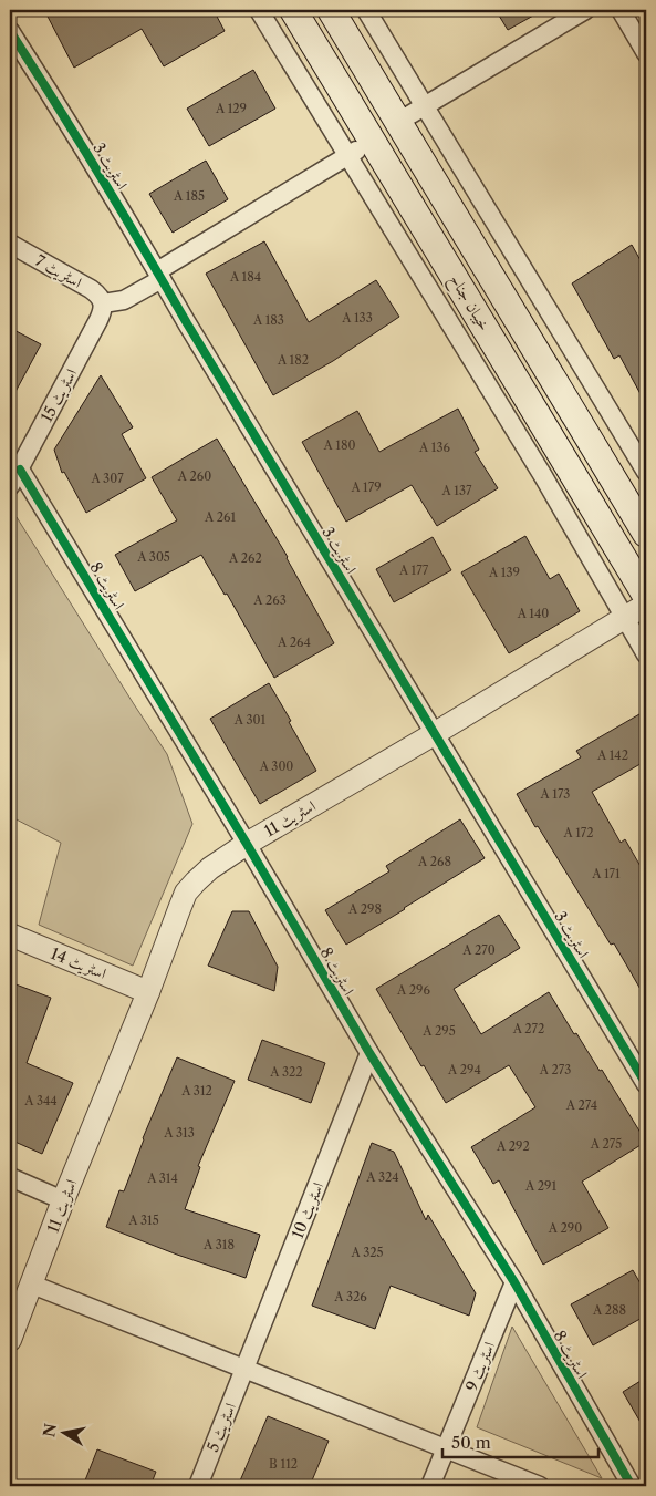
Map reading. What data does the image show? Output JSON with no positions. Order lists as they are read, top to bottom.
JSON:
{
  "streets": {
    "main road": ["خیبان جناح"],
    "street": [
      "اسٹریٹ 3",
      "اسٹریٹ 7",
      "اسٹریٹ 15",
      "اسٹریٹ 8",
      "اسٹریٹ 11",
      "اسٹریٹ 14",
      "اسٹریٹ 10",
      "اسٹریٹ 9",
      "اسٹریٹ 5"
    ]
  },
  "crossings": [
    ["اسٹریٹ 3", "اسٹریٹ 11"],
    ["اسٹریٹ 7", "اسٹریٹ 15"],
    ["اسٹریٹ 15", "اسٹریٹ 8"],
    ["اسٹریٹ 8", "اسٹریٹ 11"],
    ["اسٹریٹ 8", "اسٹریٹ 10"],
    ["اسٹریٹ 8", "اسٹریٹ 9"],
    ["اسٹریٹ 11", "اسٹریٹ 14"],
    ["اسٹریٹ 10", "اسٹریٹ 5"]
  ],
  "house_numbers": [
    "A 129",
    "A 185",
    "A 184",
    "A 133",
    "A 183",
    "A 182",
    "A 180",
    "A 136",
    "A 260",
    "A 307",
    "A 179",
    "A 137",
    "A 261",
    "A 305",
    "A 262",
    "A 177",
    "A 139",
    "A 263",
    "A 140",
    "A 264",
    "A 301",
    "A 142",
    "A 300",
    "A 173",
    "A 172",
    "A 268",
    "A 171",
    "A 298",
    "A 270",
    "A 296",
    "A 272",
    "A 295",
    "A 294",
    "A 273",
    "A 322",
    "A 312",
    "A 344",
    "A 274",
    "A 313",
    "A 275",
    "A 292",
    "A 324",
    "A 314",
    "A 291",
    "A 315",
    "A 290",
    "A 318",
    "A 325",
    "A 326",
    "A 288",
    "B 112"
  ],
  "scale_bar": "50 m",
  "north": "left"
}
